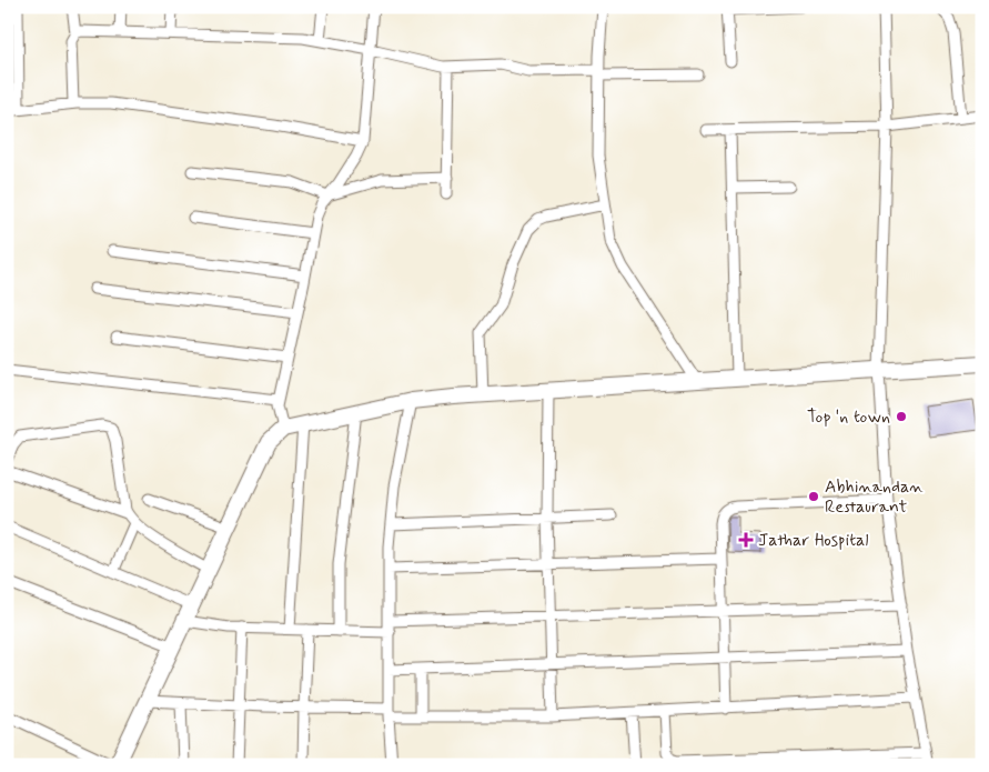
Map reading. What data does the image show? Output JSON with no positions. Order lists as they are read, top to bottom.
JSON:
{
  "places": {
    "other": ["Top 'n town", "Abhinandan Restaurant"],
    "health": ["Jathar Hospital"]
  }
}
